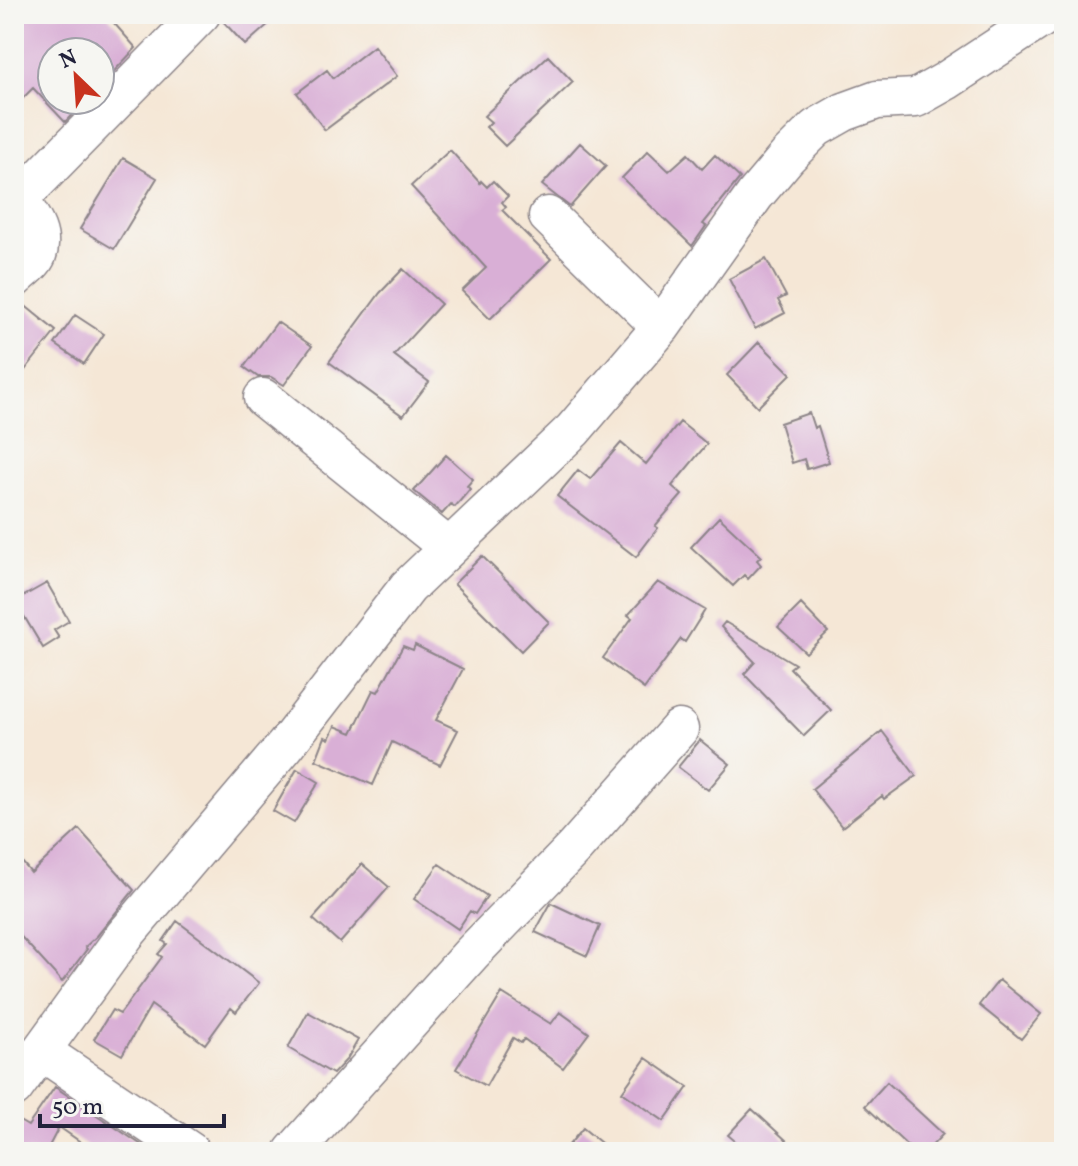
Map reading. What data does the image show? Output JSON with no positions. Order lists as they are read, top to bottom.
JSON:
{
  "scale_bar": "50 m",
  "north": "top left"
}
